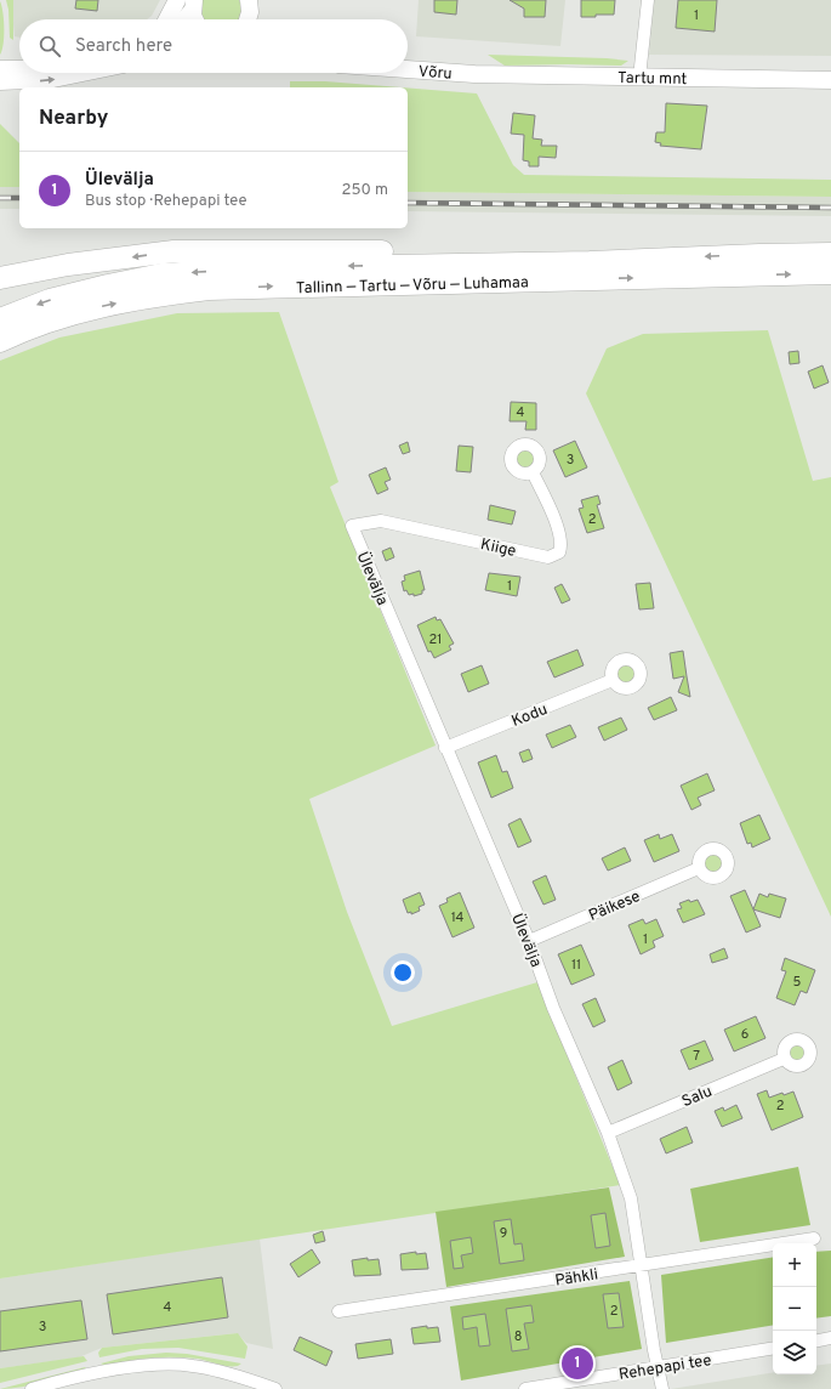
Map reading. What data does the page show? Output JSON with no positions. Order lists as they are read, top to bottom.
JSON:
{
  "streets": {
    "highway": ["Tallinn — Tartu — Võru — Luhamaa"],
    "street": [
      "Võru",
      "Tartu mnt",
      "Kiige",
      "Ülevälja",
      "Kodu",
      "Päikese",
      "Salu",
      "Pähkli",
      "Rehepapi tee"
    ]
  },
  "crossings": [
    ["Võru", "Tartu mnt"],
    ["Kiige", "Ülevälja"],
    ["Ülevälja", "Kodu"],
    ["Ülevälja", "Päikese"],
    ["Ülevälja", "Salu"],
    ["Ülevälja", "Pähkli"],
    ["Ülevälja", "Rehepapi tee"]
  ],
  "house_numbers": [
    "1",
    "4",
    "3",
    "2",
    "1",
    "21",
    "14",
    "1",
    "11",
    "5",
    "6",
    "7",
    "2",
    "9",
    "4",
    "2",
    "3",
    "8"
  ],
  "page": {
    "search": "Search here",
    "heading": "Nearby",
    "list": [
      {
        "mark": "1",
        "name": "Ülevälja",
        "note": "Bus stop · Rehepapi tee",
        "value": "250 m"
      }
    ],
    "map_buttons": ["+", "−"],
    "pins": "1"
  }
}
